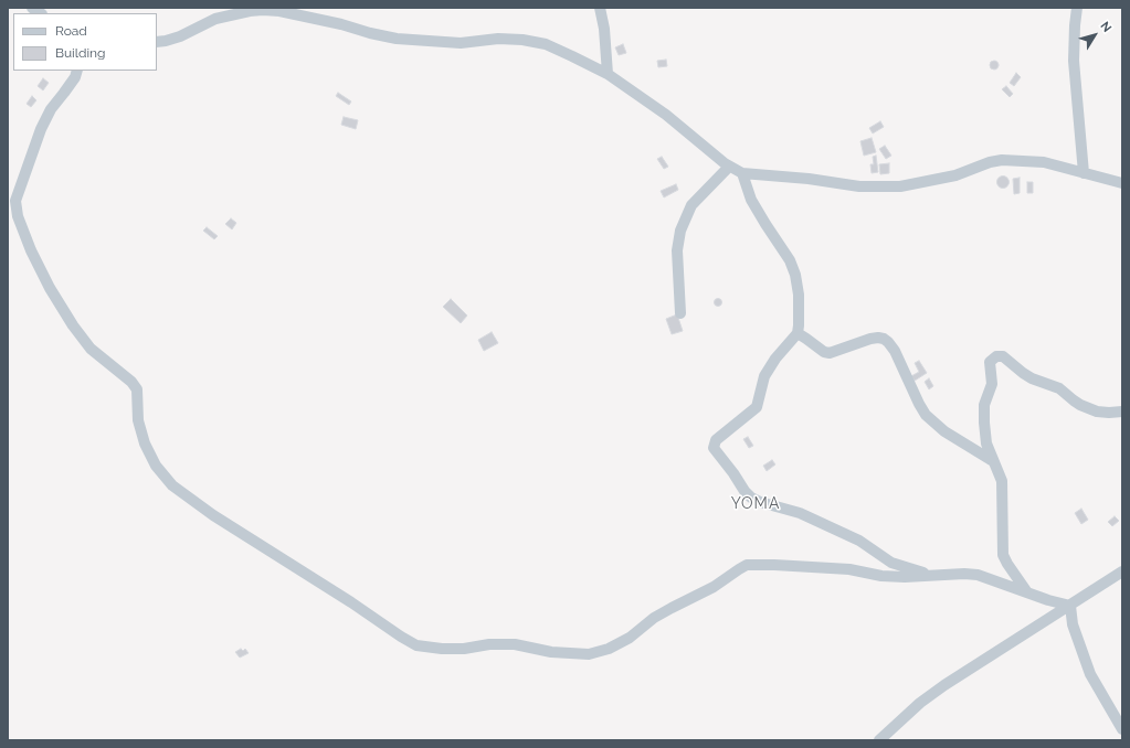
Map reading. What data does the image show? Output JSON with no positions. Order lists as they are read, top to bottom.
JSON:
{
  "districts": ["YOMA"],
  "legend": ["Road", "Building"],
  "north": "top right"
}
